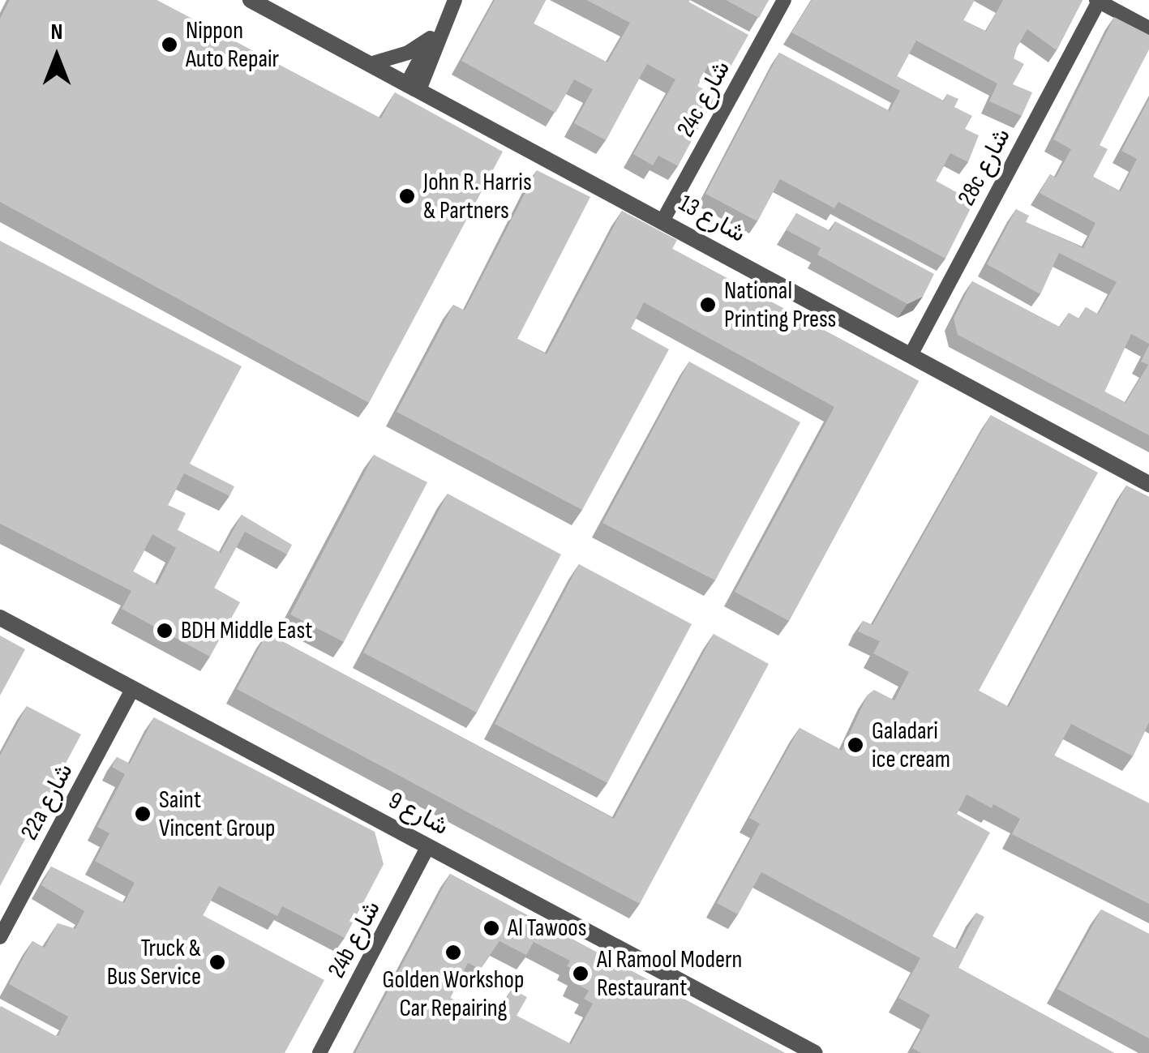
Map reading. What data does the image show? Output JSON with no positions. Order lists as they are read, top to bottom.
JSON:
{
  "streets": {
    "street": [
      "24c شارع",
      "28c شارع",
      "شارع 13",
      "22a شارع",
      "شارع 9",
      "24b شارع"
    ]
  },
  "crossings": [
    ["24c شارع", "شارع 13"],
    ["28c شارع", "شارع 13"],
    ["22a شارع", "شارع 9"],
    ["شارع 9", "24b شارع"]
  ],
  "places": [
    "Nippon Auto Repair",
    "John R. Harris & Partners",
    "National Printing Press",
    "BDH Middle East",
    "Galadari ice cream",
    "Saint Vincent Group",
    "Al Tawoos",
    "Golden Workshop Car Repairing",
    "Truck & Bus Service",
    "Al Ramool Modern Restaurant"
  ],
  "north": "top"
}
